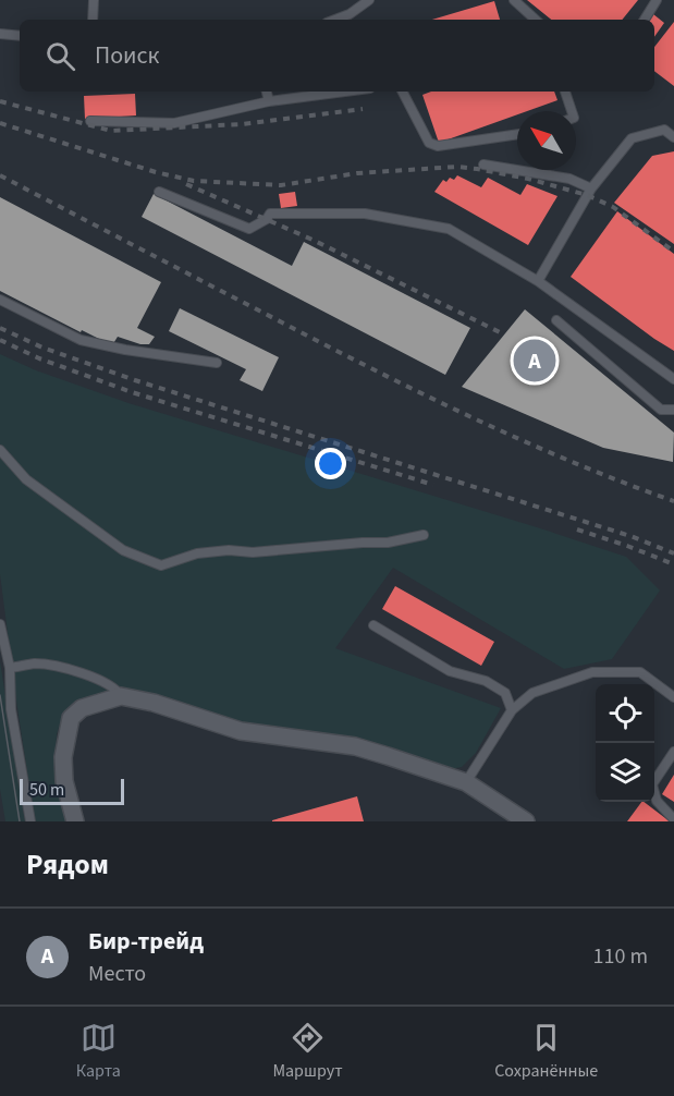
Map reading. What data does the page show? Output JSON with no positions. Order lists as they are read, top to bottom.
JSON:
{
  "scale_bar": "50 m",
  "north": "top left",
  "page": {
    "search": "Поиск",
    "pins": "A",
    "scale": "50 m",
    "heading": "Рядом",
    "list": [
      {
        "mark": "A",
        "name": "Бир-трейд",
        "note": "Место",
        "value": "110 m"
      }
    ],
    "nav": ["Карта", "Маршрут", "Сохранённые"]
  }
}
